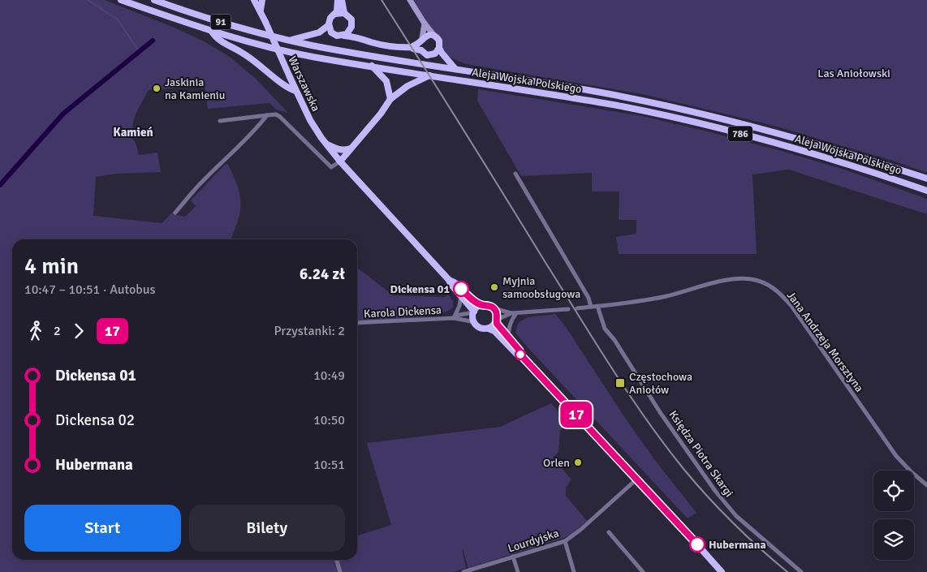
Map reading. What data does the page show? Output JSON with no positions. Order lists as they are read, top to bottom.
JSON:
{
  "streets": {
    "main road": [
      "91",
      "Aleja Wojska Polskiego",
      "Warszawska",
      "786"
    ],
    "street": [
      "Karola Dickensa",
      "Jana Andrzeja Morsztyna",
      "Księdza Piotra Skargi",
      "Lourdyjska"
    ]
  },
  "crossings": [
    ["Warszawska", "Karola Dickensa"],
    ["Jana Andrzeja Morsztyna", "Księdza Piotra Skargi"]
  ],
  "districts": ["Kamień"],
  "parks": ["Las Aniołowski"],
  "places": {
    "other": [
      "Jaskinia na Kamieniu",
      "Myjnia samoobsługowa",
      "Dickensa 01",
      "Orlen",
      "Hubermana"
    ],
    "transit": ["Częstochowa Aniołów"]
  },
  "lines": ["bus line 17"],
  "page": {
    "on_map": "17",
    "heading": ["4 min", "10:47 – 10:51 · Autobus", "6.24 zł"],
    "legs": ["2", "17", "Przystanki: 2"],
    "list": [
      {
        "name": "Dickensa 01",
        "value": "10:49"
      },
      {
        "name": "Dickensa 02",
        "value": "10:50"
      },
      {
        "name": "Hubermana",
        "value": "10:51"
      }
    ],
    "buttons": ["Start", "Bilety"]
  }
}
